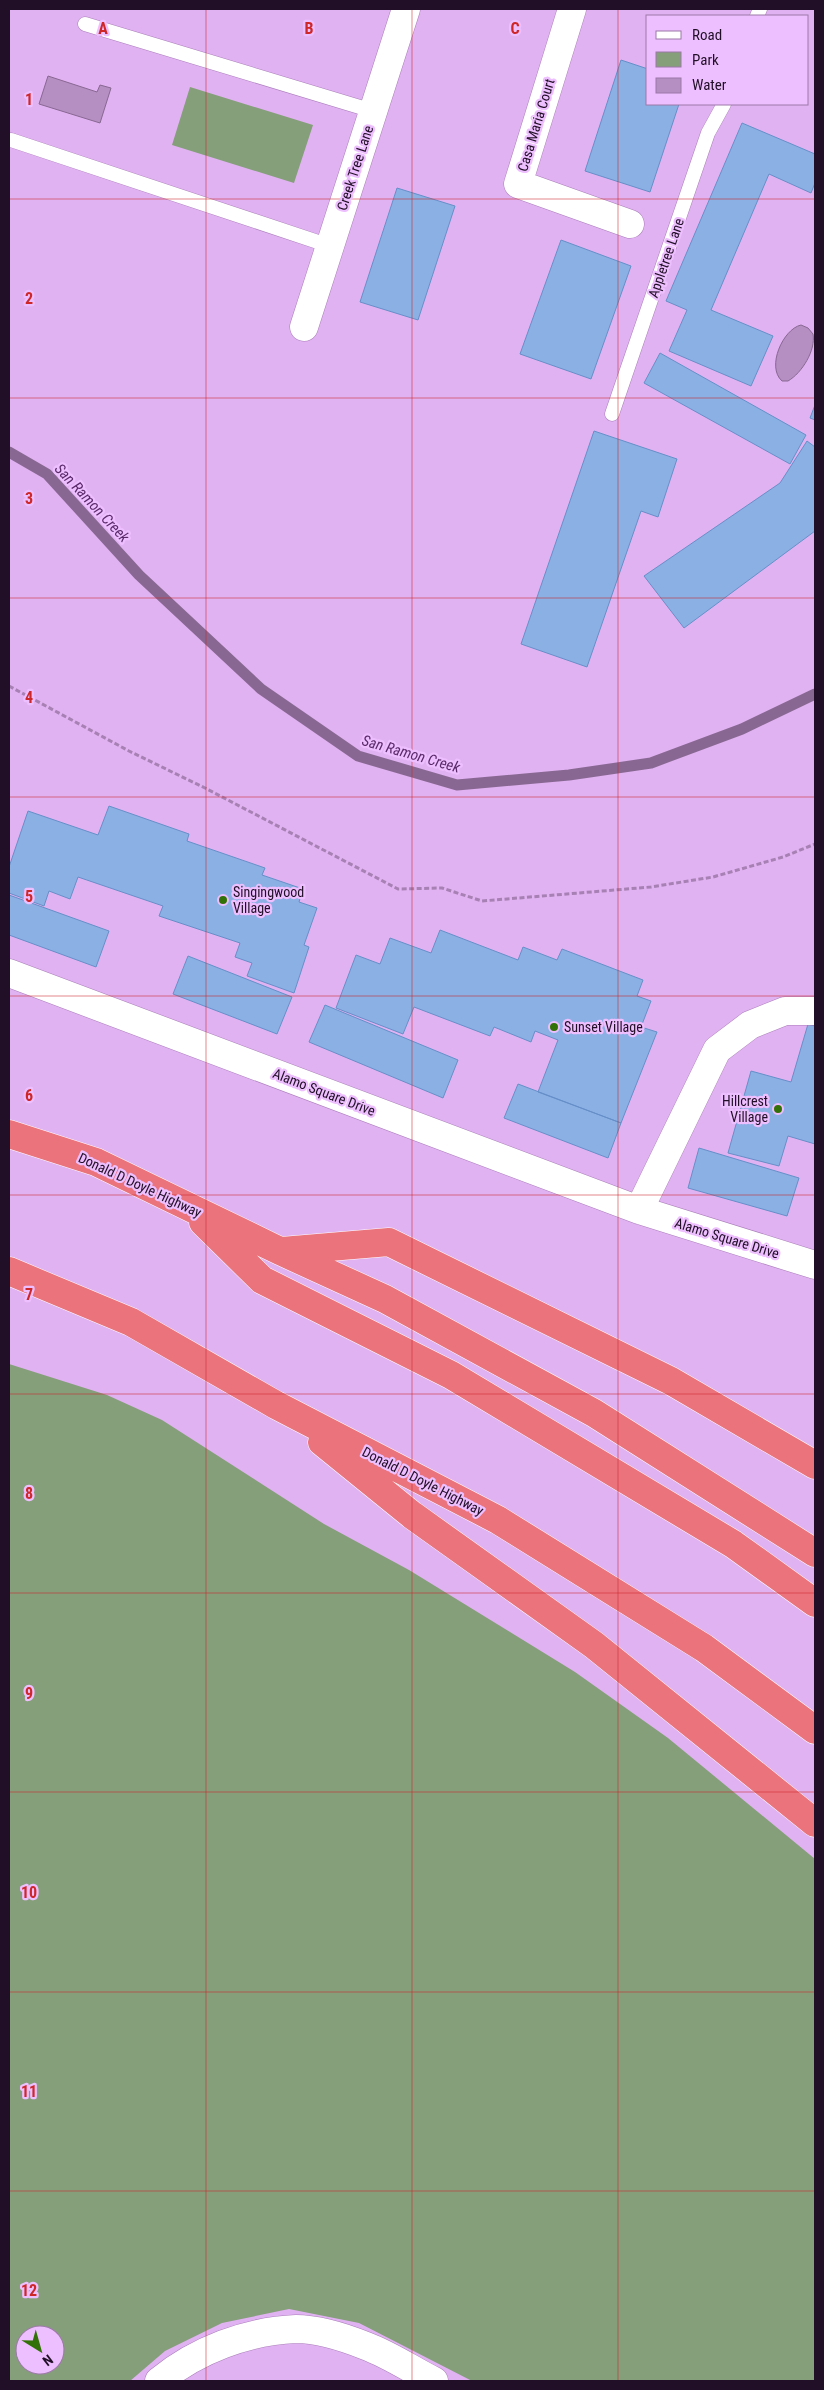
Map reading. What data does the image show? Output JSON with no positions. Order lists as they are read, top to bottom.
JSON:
{
  "streets": {
    "highway": ["Donald D Doyle Highway"],
    "street": ["Casa Maria Court", "Creek Tree Lane", "Alamo Square Drive"],
    "lane": ["Appletree Lane"]
  },
  "water": ["San Ramon Creek"],
  "places": ["Singingwood Village", "Sunset Village", "Hillcrest Village"],
  "legend": ["Road", "Park", "Water"],
  "north": "bottom right",
  "grid": {
    "columns": ["A", "B", "C"],
    "rows": [
      "1",
      "2",
      "3",
      "4",
      "5",
      "6",
      "7",
      "8",
      "9",
      "10",
      "11",
      "12"
    ]
  }
}
